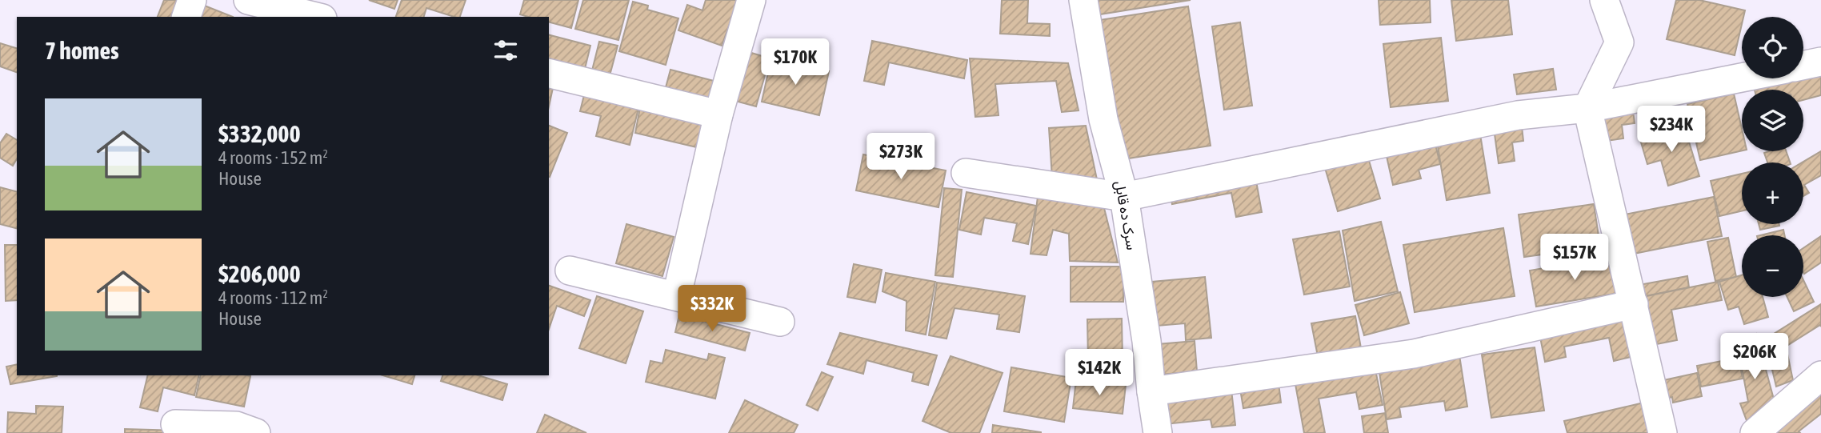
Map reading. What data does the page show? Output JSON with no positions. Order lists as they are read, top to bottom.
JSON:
{
  "streets": {
    "street": ["سرک ده قابل"]
  },
  "page": {
    "map_buttons": ["+", "−"],
    "heading": "7 homes",
    "price": [
      "$170K",
      "$234K",
      "$273K",
      "$157K",
      "$332K",
      "$206K",
      "$142K"
    ],
    "list": [
      {
        "name": "$332,000",
        "note": "4 rooms · 152 m² · House"
      },
      {
        "name": "$206,000",
        "note": "4 rooms · 112 m² · House"
      }
    ]
  }
}
